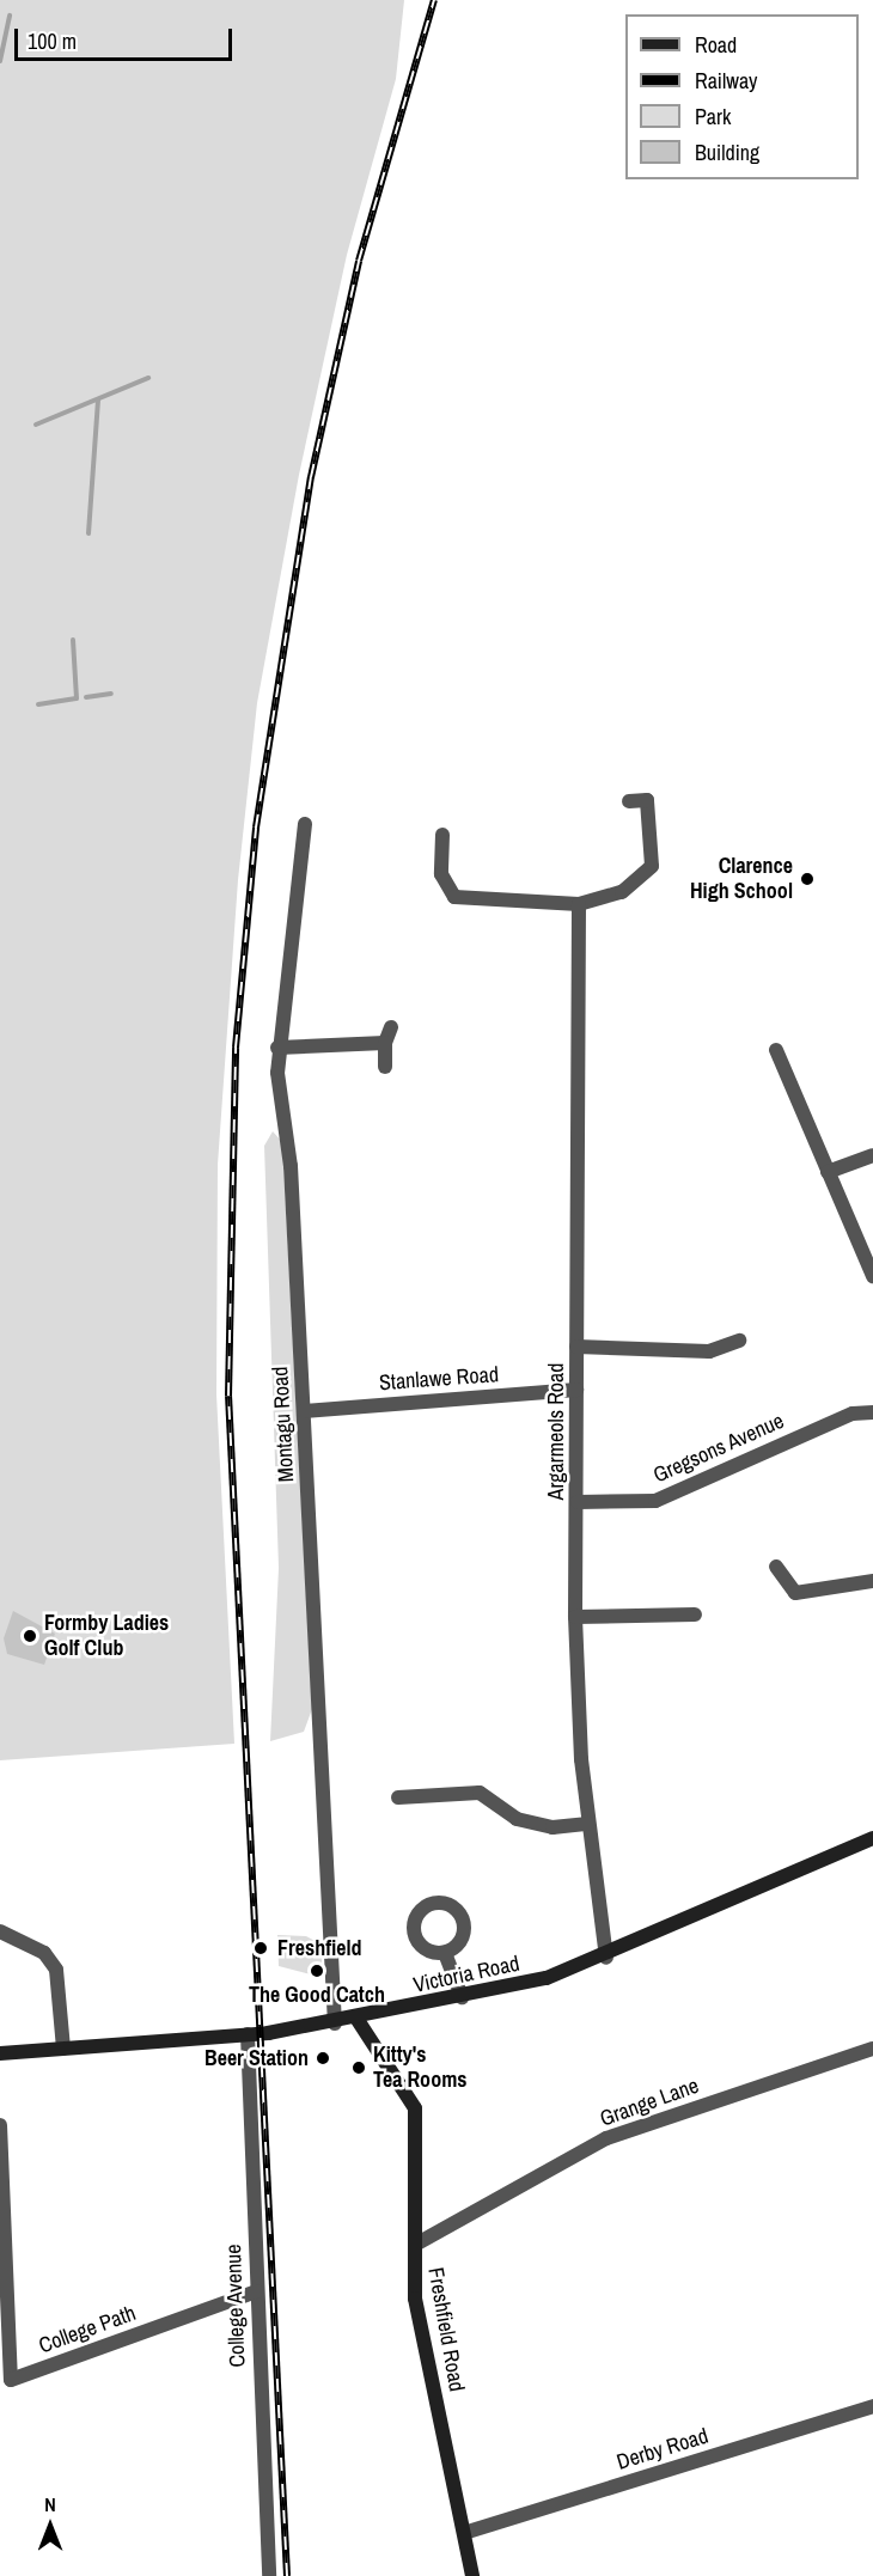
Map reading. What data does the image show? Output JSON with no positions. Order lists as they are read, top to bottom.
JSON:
{
  "streets": {
    "street": [
      "Stanlawe Road",
      "Montagu Road",
      "Argarmeols Road",
      "Gregsons Avenue",
      "Victoria Road",
      "Grange Lane",
      "College Avenue",
      "College Path",
      "Freshfield Road",
      "Derby Road"
    ]
  },
  "crossings": [
    ["Stanlawe Road", "Montagu Road"],
    ["Stanlawe Road", "Argarmeols Road"],
    ["Montagu Road", "Victoria Road"],
    ["Argarmeols Road", "Gregsons Avenue"],
    ["Argarmeols Road", "Victoria Road"],
    ["Victoria Road", "College Avenue"],
    ["Victoria Road", "Freshfield Road"],
    ["Grange Lane", "Freshfield Road"],
    ["College Avenue", "College Path"],
    ["Freshfield Road", "Derby Road"]
  ],
  "places": [
    "Clarence High School",
    "Formby Ladies Golf Club",
    "Freshfield",
    "The Good Catch",
    "Beer Station",
    "Kitty's Tea Rooms"
  ],
  "legend": [
    "Road",
    "Railway",
    "Park",
    "Building"
  ],
  "scale_bar": "100 m",
  "north": "top"
}
